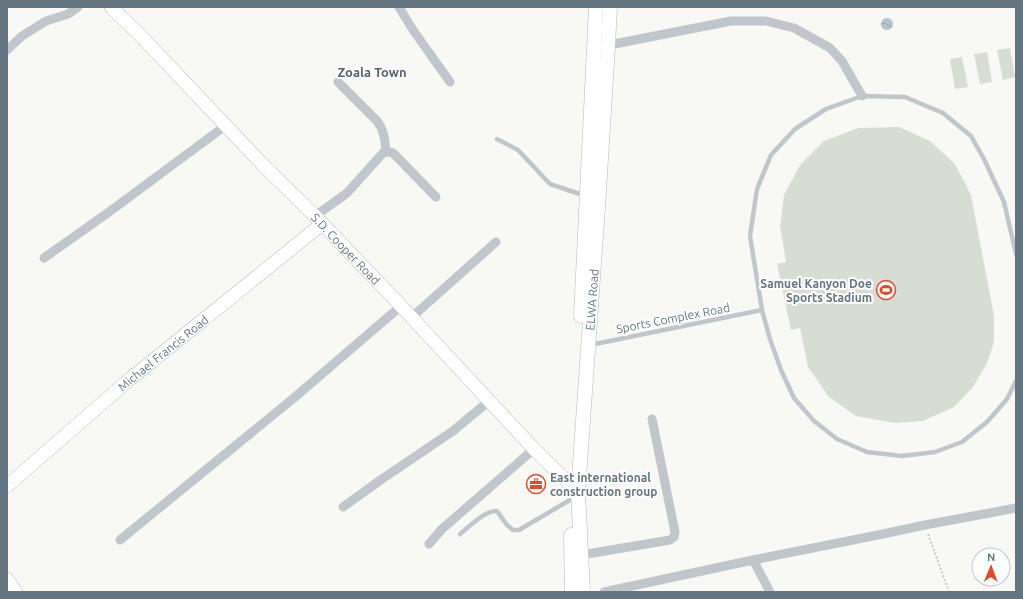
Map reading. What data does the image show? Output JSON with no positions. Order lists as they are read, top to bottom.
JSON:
{
  "streets": {
    "main road": ["ELWA Road"],
    "street": ["S.D. Cooper Road", "Michael Francis Road"],
    "lane": ["Sports Complex Road"]
  },
  "crossings": [
    ["S.D. Cooper Road", "ELWA Road"],
    ["S.D. Cooper Road", "Michael Francis Road"],
    ["ELWA Road", "Sports Complex Road"]
  ],
  "districts": ["Zoala Town"],
  "places": {
    "sports": ["Samuel Kanyon Doe Sports Stadium"],
    "office": ["East international construction group"]
  },
  "north": "top"
}
